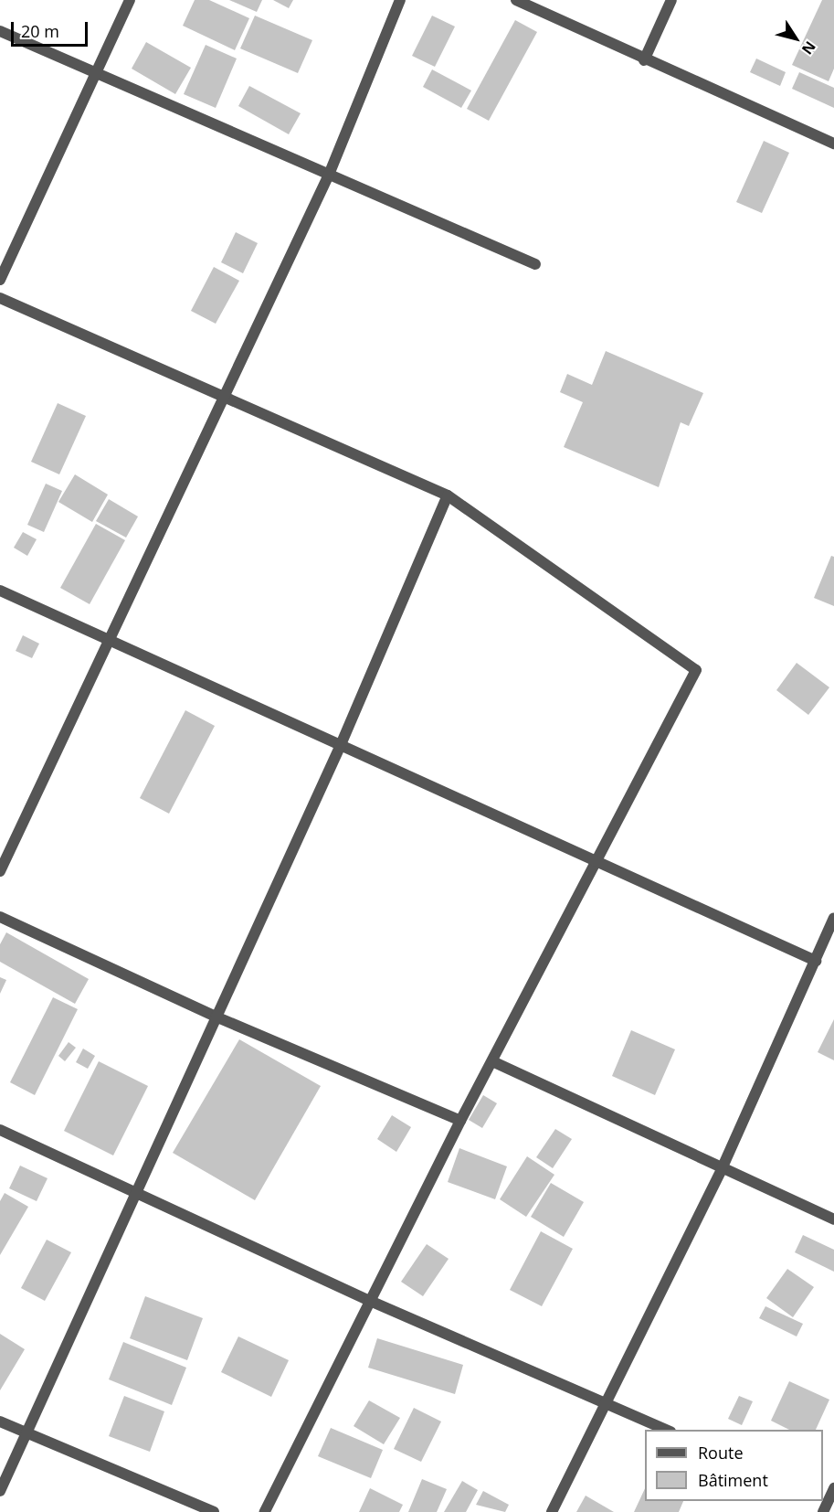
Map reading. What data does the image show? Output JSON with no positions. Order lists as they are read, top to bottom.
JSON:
{
  "legend": ["Route", "Bâtiment"],
  "scale_bar": "20 m",
  "north": "bottom right"
}
